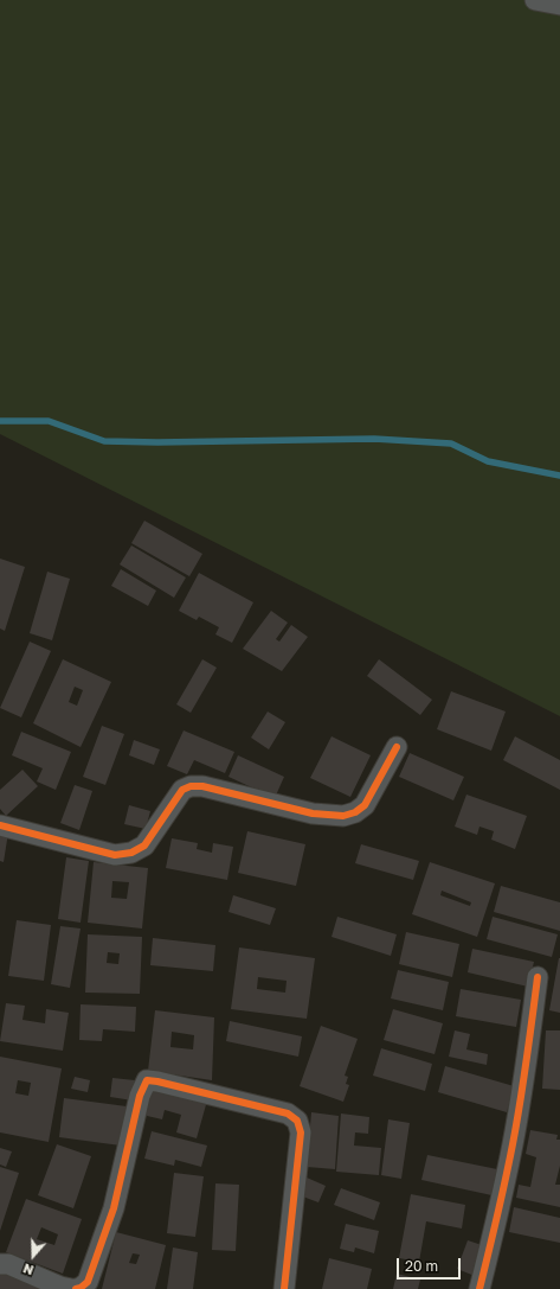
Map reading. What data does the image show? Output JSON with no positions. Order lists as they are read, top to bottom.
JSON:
{
  "scale_bar": "20 m",
  "north": "bottom"
}
